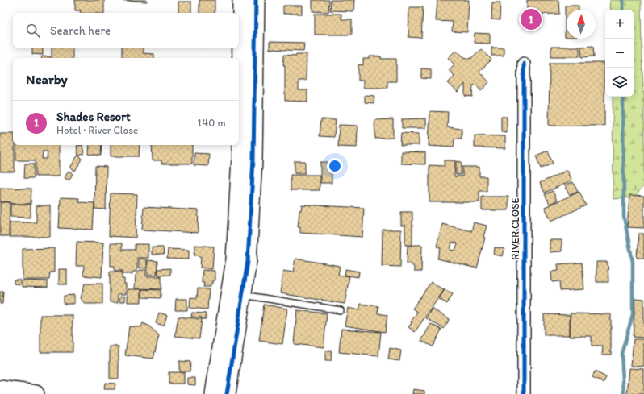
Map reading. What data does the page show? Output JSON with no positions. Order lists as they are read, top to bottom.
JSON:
{
  "streets": {
    "street": ["RIVER CLOSE"]
  },
  "north": "top",
  "page": {
    "pins": "1",
    "map_buttons": ["+", "−"],
    "search": "Search here",
    "heading": "Nearby",
    "list": [
      {
        "mark": "1",
        "name": "Shades Resort",
        "note": "Hotel · River Close",
        "value": "140 m"
      }
    ]
  }
}
